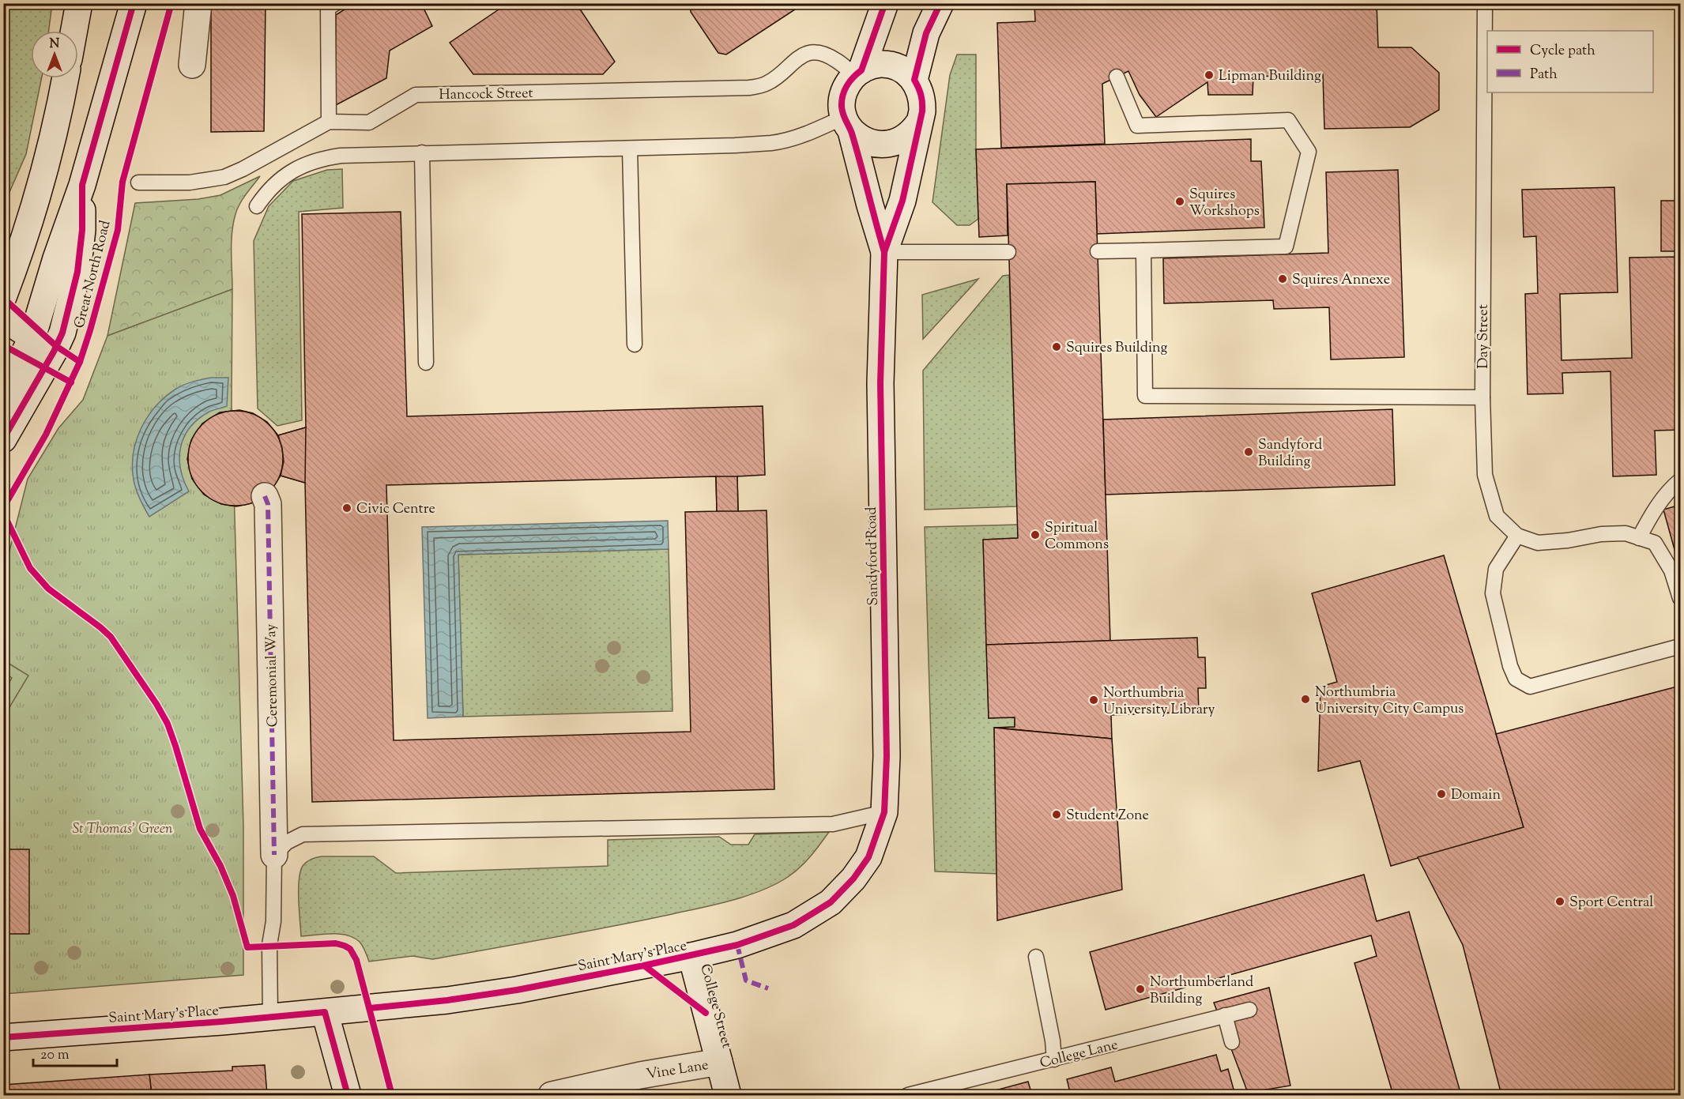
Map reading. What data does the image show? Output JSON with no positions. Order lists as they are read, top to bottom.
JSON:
{
  "streets": {
    "main road": [
      "Sandyford Road",
      "Ceremonial Way",
      "Saint Mary's Place",
      "College Street",
      "Vine Lane"
    ],
    "lane": ["Hancock Street", "Day Street", "College Lane"],
    "cycle path": ["Great North Road"]
  },
  "crossings": [
    ["Sandyford Road", "Saint Mary's Place"],
    ["Saint Mary's Place", "College Street"],
    ["College Street", "Vine Lane"]
  ],
  "parks": ["St Thomas' Green"],
  "places": [
    "Lipman Building",
    "Squires Workshops",
    "Squires Annexe",
    "Squires Building",
    "Sandyford Building",
    "Civic Centre",
    "Spiritual Commons",
    "Northumbria University City Campus",
    "Northumbria University Library",
    "Domain",
    "Student Zone",
    "Sport Central",
    "Northumberland Building"
  ],
  "legend": ["Cycle path", "Path"],
  "scale_bar": "20 m",
  "north": "top"
}
